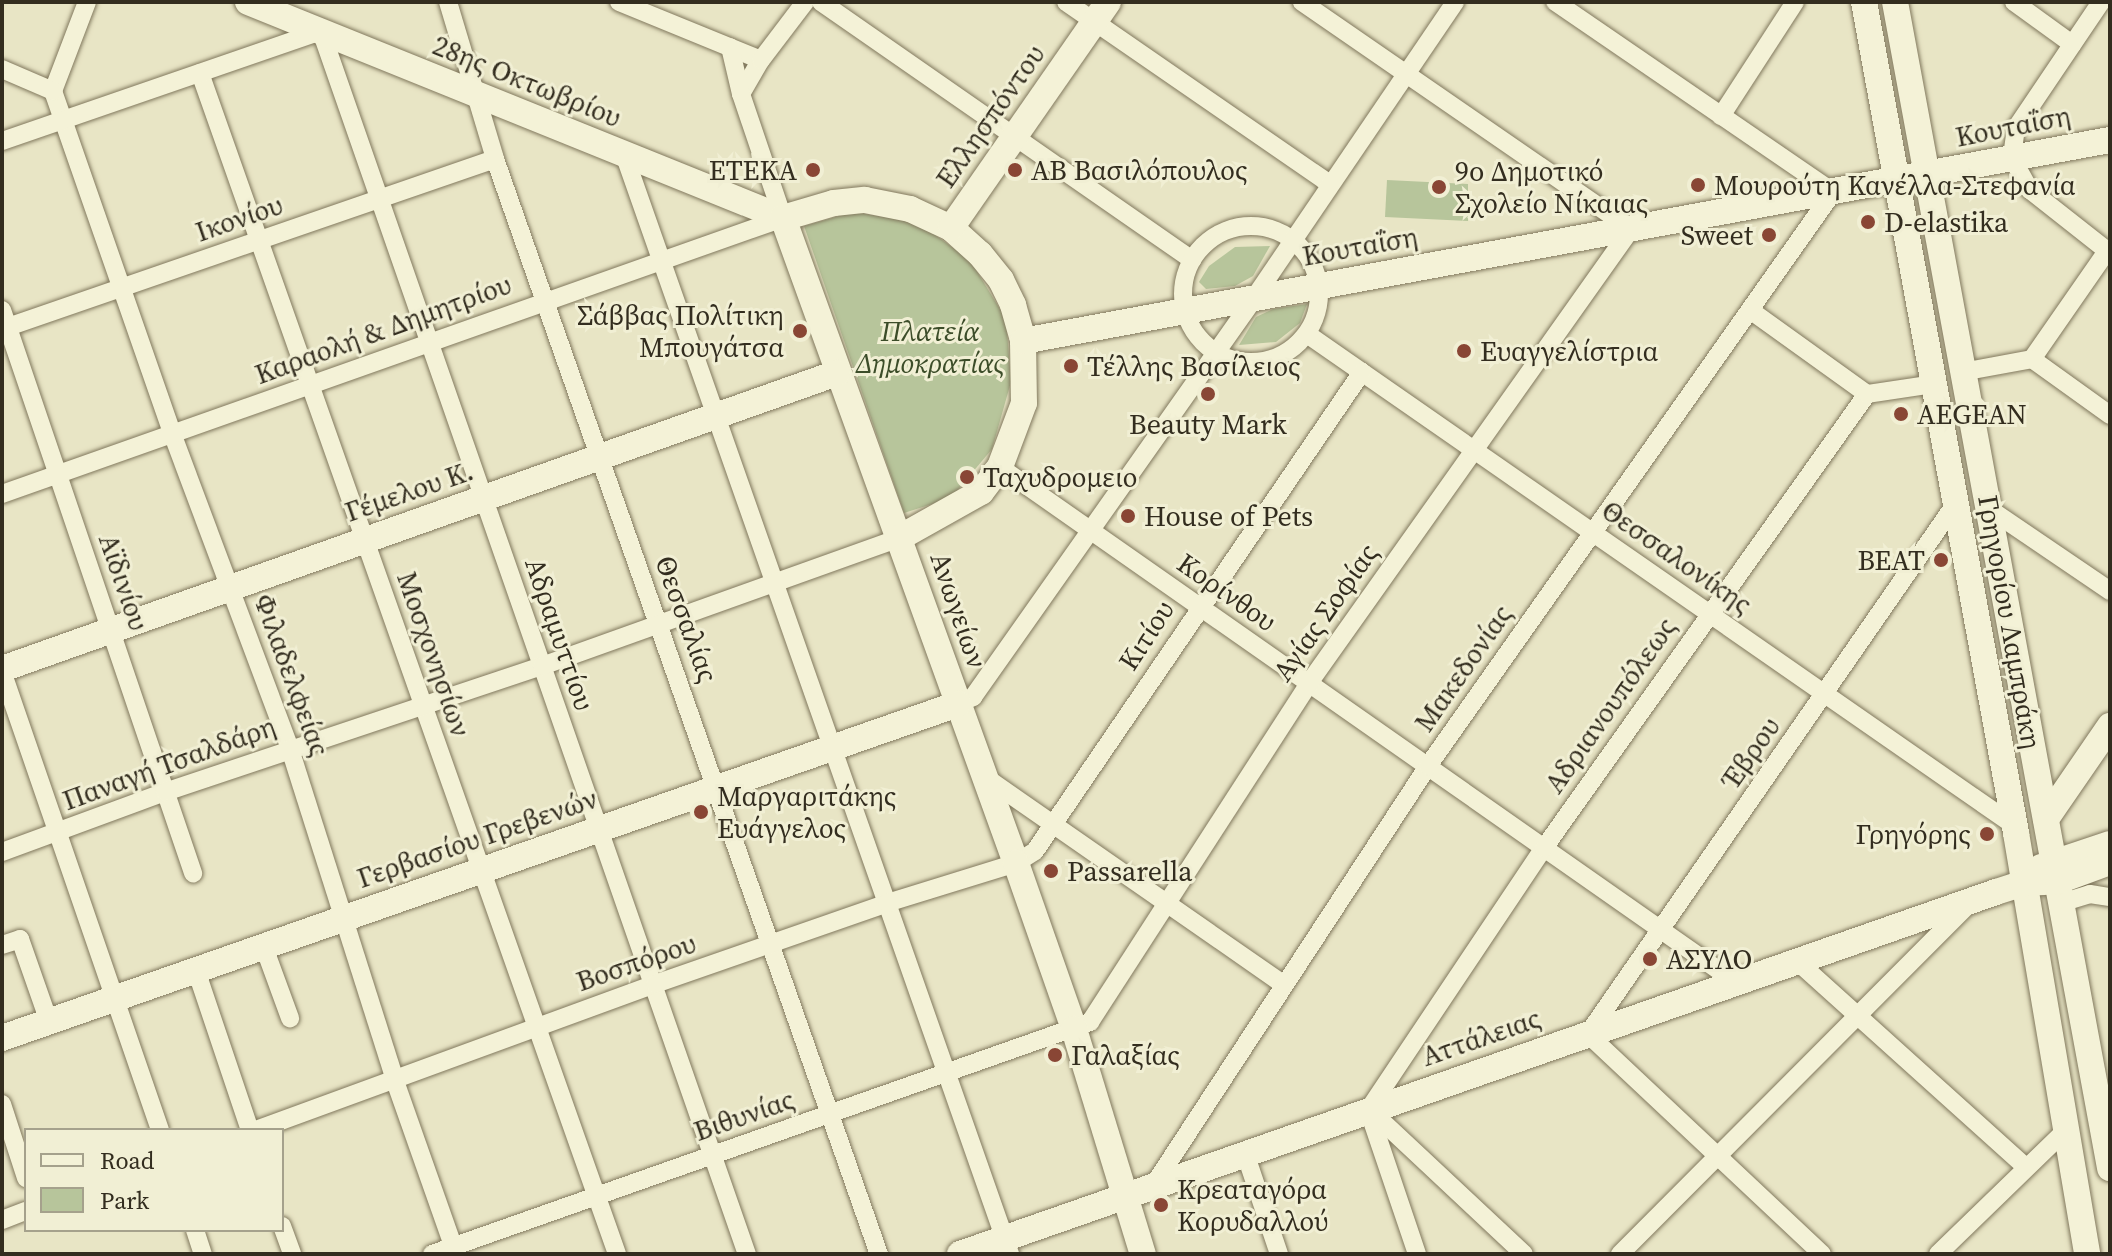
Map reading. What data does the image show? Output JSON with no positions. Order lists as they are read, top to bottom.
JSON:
{
  "streets": {
    "main road": [
      "28ης Οκτωβρίου",
      "Ελλησπόντου",
      "Κουταΐση",
      "Γέμελου Κ.",
      "Ανωγείων",
      "Γρηγορίου Λαμπράκη",
      "Γερβασίου Γρεβενών",
      "Αττάλειας"
    ],
    "street": [
      "Ικονίου",
      "Καραολή & Δημητρίου",
      "Θεσσαλονίκης",
      "Αϊδινίου",
      "Κορίνθου",
      "Αγίας Σοφίας",
      "Θεσσαλίας",
      "Αδραμυττίου",
      "Κιτίου",
      "Μοσχονησίων",
      "Μακεδονίας",
      "Φιλαδελφείας",
      "Αδριανουπόλεως",
      "Έβρου",
      "Παναγή Τσαλδάρη",
      "Βοσπόρου",
      "Βιθυνίας"
    ]
  },
  "crossings": [
    ["28ης Οκτωβρίου", "Καραολή & Δημητρίου"],
    ["28ης Οκτωβρίου", "Ανωγείων"],
    ["28ης Οκτωβρίου", "Θεσσαλίας"],
    ["28ης Οκτωβρίου", "Αδραμυττίου"],
    ["Κουταΐση", "Αγίας Σοφίας"],
    ["Κουταΐση", "Γρηγορίου Λαμπράκη"],
    ["Κουταΐση", "Μακεδονίας"],
    ["Ικονίου", "Αϊδινίου"],
    ["Ικονίου", "Θεσσαλίας"],
    ["Ικονίου", "Αδραμυττίου"],
    ["Ικονίου", "Μοσχονησίων"],
    ["Ικονίου", "Φιλαδελφείας"],
    ["Καραολή & Δημητρίου", "Αϊδινίου"],
    ["Καραολή & Δημητρίου", "Ανωγείων"],
    ["Καραολή & Δημητρίου", "Θεσσαλίας"],
    ["Καραολή & Δημητρίου", "Αδραμυττίου"],
    ["Καραολή & Δημητρίου", "Μοσχονησίων"],
    ["Καραολή & Δημητρίου", "Φιλαδελφείας"],
    ["Γέμελου Κ.", "Αϊδινίου"],
    ["Γέμελου Κ.", "Ανωγείων"],
    ["Γέμελου Κ.", "Θεσσαλίας"],
    ["Γέμελου Κ.", "Αδραμυττίου"],
    ["Γέμελου Κ.", "Μοσχονησίων"],
    ["Γέμελου Κ.", "Φιλαδελφείας"],
    ["Θεσσαλονίκης", "Αγίας Σοφίας"],
    ["Θεσσαλονίκης", "Γρηγορίου Λαμπράκη"],
    ["Θεσσαλονίκης", "Κιτίου"],
    ["Θεσσαλονίκης", "Μακεδονίας"],
    ["Θεσσαλονίκης", "Αδριανουπόλεως"],
    ["Θεσσαλονίκης", "Έβρου"],
    ["Αϊδινίου", "Παναγή Τσαλδάρη"],
    ["Κορίνθου", "Αγίας Σοφίας"],
    ["Κορίνθου", "Κιτίου"],
    ["Κορίνθου", "Μακεδονίας"],
    ["Κορίνθου", "Αδριανουπόλεως"],
    ["Κορίνθου", "Έβρου"],
    ["Κορίνθου", "Αττάλειας"],
    ["Ανωγείων", "Αγίας Σοφίας"],
    ["Ανωγείων", "Κιτίου"],
    ["Ανωγείων", "Παναγή Τσαλδάρη"],
    ["Ανωγείων", "Γερβασίου Γρεβενών"],
    ["Ανωγείων", "Βοσπόρου"],
    ["Ανωγείων", "Αττάλειας"],
    ["Ανωγείων", "Βιθυνίας"],
    ["Αγίας Σοφίας", "Βιθυνίας"],
    ["Θεσσαλίας", "Παναγή Τσαλδάρη"],
    ["Θεσσαλίας", "Γερβασίου Γρεβενών"],
    ["Θεσσαλίας", "Βοσπόρου"],
    ["Θεσσαλίας", "Βιθυνίας"],
    ["Γρηγορίου Λαμπράκη", "Έβρου"],
    ["Γρηγορίου Λαμπράκη", "Αττάλειας"],
    ["Αδραμυττίου", "Παναγή Τσαλδάρη"],
    ["Αδραμυττίου", "Γερβασίου Γρεβενών"],
    ["Αδραμυττίου", "Βοσπόρου"],
    ["Αδραμυττίου", "Βιθυνίας"],
    ["Κιτίου", "Βοσπόρου"],
    ["Μοσχονησίων", "Παναγή Τσαλδάρη"],
    ["Μοσχονησίων", "Γερβασίου Γρεβενών"],
    ["Μοσχονησίων", "Βοσπόρου"],
    ["Μοσχονησίων", "Βιθυνίας"],
    ["Μακεδονίας", "Αττάλειας"],
    ["Φιλαδελφείας", "Παναγή Τσαλδάρη"],
    ["Φιλαδελφείας", "Γερβασίου Γρεβενών"],
    ["Φιλαδελφείας", "Βοσπόρου"],
    ["Φιλαδελφείας", "Βιθυνίας"],
    ["Αδριανουπόλεως", "Αττάλειας"],
    ["Έβρου", "Αττάλειας"]
  ],
  "parks": ["Πλατεία Δημοκρατίας"],
  "places": [
    "ΕΤΕΚΑ",
    "ΑΒ Βασιλόπουλος",
    "Μουρούτη Κανέλλα-Στεφανία",
    "9o Δημοτικό Σχολείο Νίκαιας",
    "D-elastika",
    "Sweet",
    "Σάββας Πολίτικη Μπουγάτσα",
    "Ευαγγελίστρια",
    "Τέλλης Βασίλειος",
    "Beauty Mark",
    "AEGEAN",
    "Ταχυδρομειο",
    "House of Pets",
    "ΒΕΑΤ",
    "Μαργαριτάκης Ευάγγελος",
    "Γρηγόρης",
    "Passarella",
    "ΑΣΥΛΟ",
    "Γαλαξίας",
    "Κρεαταγόρα Κορυδαλλού"
  ],
  "legend": ["Road", "Park"]
}
